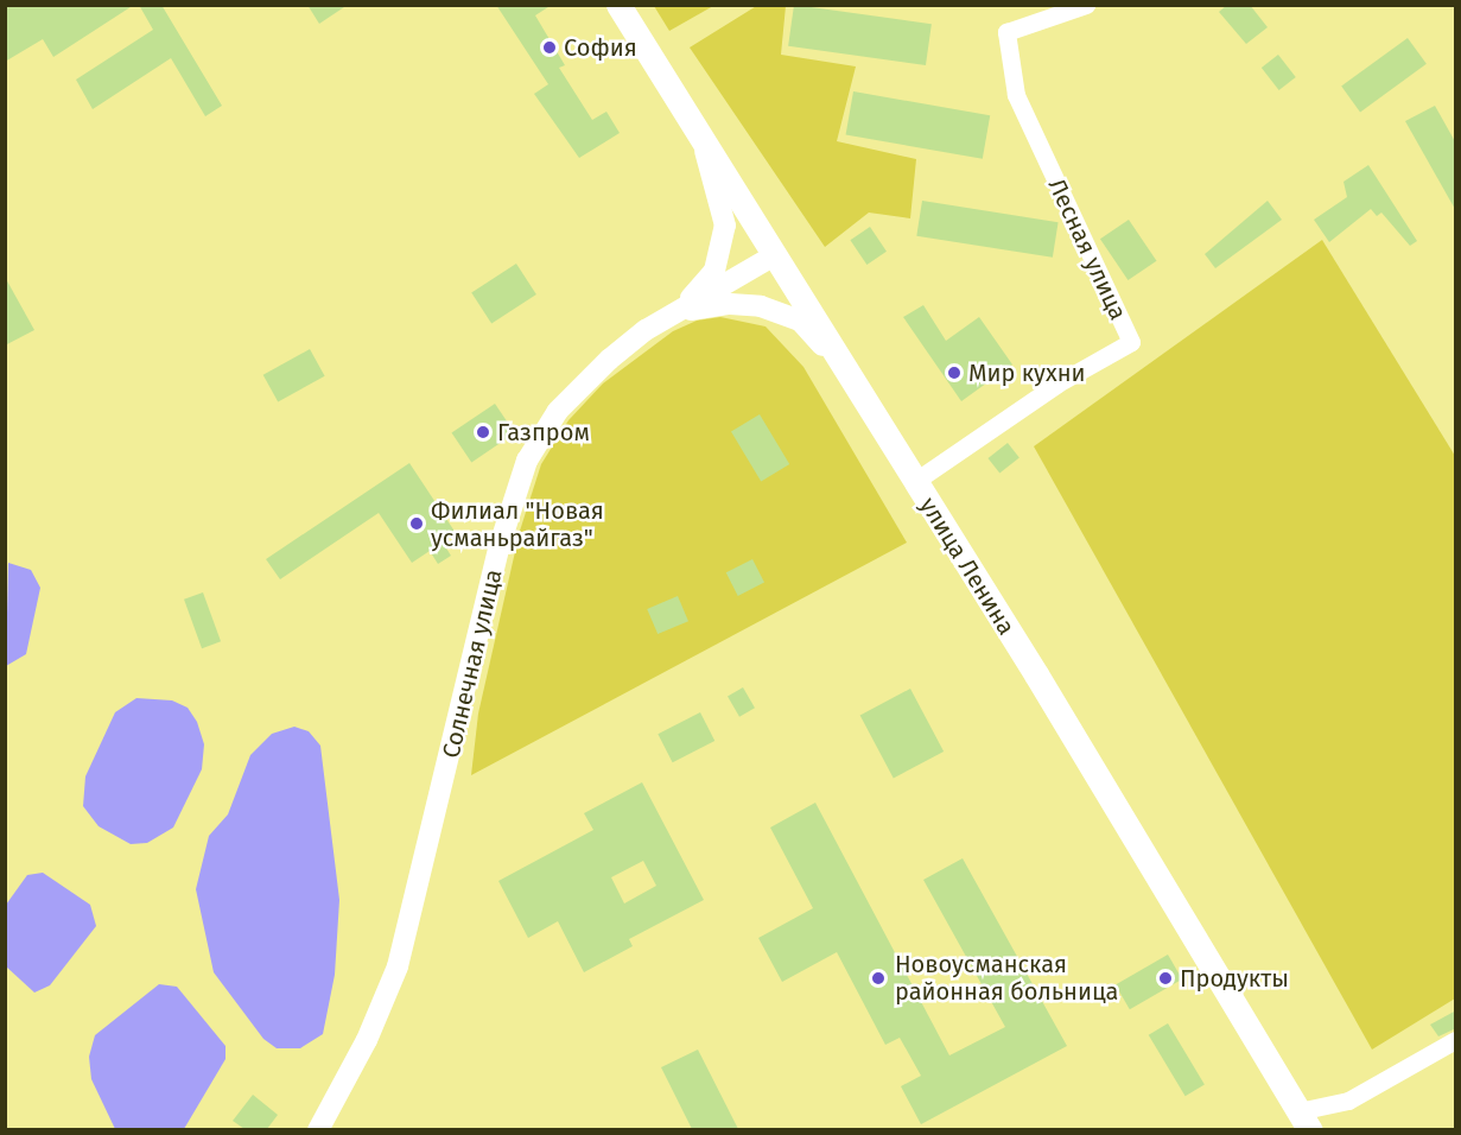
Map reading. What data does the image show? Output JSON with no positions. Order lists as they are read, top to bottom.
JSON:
{
  "streets": {
    "main road": ["улица Ленина"],
    "street": ["Лесная улица", "Солнечная улица"]
  },
  "crossings": [
    ["Лесная улица", "улица Ленина"],
    ["улица Ленина", "Солнечная улица"]
  ],
  "places": [
    "София",
    "Мир кухни",
    "Газпром",
    "Филиал \"Новая усманьрайгаз\"",
    "Новоусманская районная больница",
    "Продукты"
  ]
}
